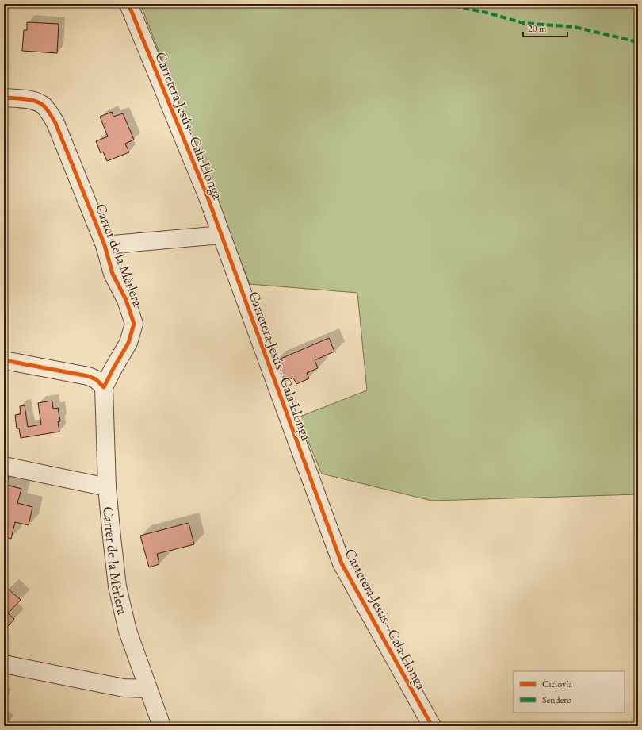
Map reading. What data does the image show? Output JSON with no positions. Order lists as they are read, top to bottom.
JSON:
{
  "streets": {
    "street": ["Carretera Jesús - Cala Llonga", "Carrer de la Mèrlera"]
  },
  "crossings": [
    ["Carretera Jesús - Cala Llonga", "Carrer de la Mèrlera"]
  ],
  "legend": ["Ciclovía", "Sendero"],
  "scale_bar": "20 m"
}
